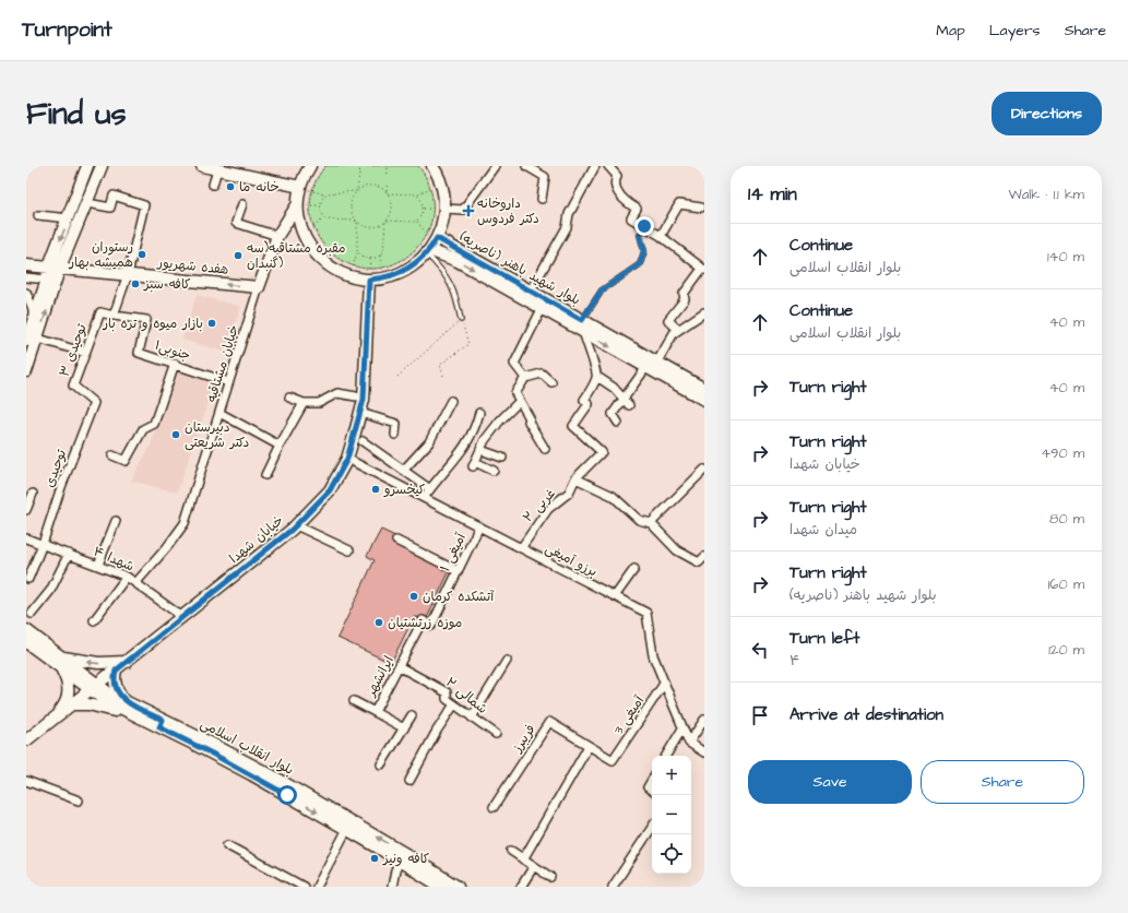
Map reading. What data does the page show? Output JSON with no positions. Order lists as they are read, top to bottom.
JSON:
{
  "streets": {
    "main road": [
      "هفده شهریور",
      "بلوار شهید باهنر (ناصریه)",
      "خیابان شهدا",
      "بلوار انقلاب اسلامی"
    ],
    "street": [
      "توحیدی ۳",
      "جنوبی۱",
      "خیابان مشتاقیه",
      "توحیدی",
      "۲ غربی",
      "آمیغی ۱",
      "شهدا ۴",
      "برزو آمیغی",
      "ایرانشهر",
      "۲ شمالی",
      "آمیغی 3",
      "فریبرز"
    ]
  },
  "crossings": [
    ["هفده شهریور", "خیابان مشتاقیه"],
    ["توحیدی ۳", "جنوبی۱"],
    ["توحیدی ۳", "توحیدی"],
    ["جنوبی۱", "خیابان مشتاقیه"],
    ["خیابان مشتاقیه", "شهدا ۴"],
    ["توحیدی", "شهدا ۴"],
    ["۲ غربی", "برزو آمیغی"],
    ["خیابان شهدا", "شهدا ۴"],
    ["خیابان شهدا", "برزو آمیغی"],
    ["خیابان شهدا", "بلوار انقلاب اسلامی"],
    ["آمیغی ۱", "برزو آمیغی"],
    ["آمیغی ۱", "ایرانشهر"],
    ["برزو آمیغی", "آمیغی 3"],
    ["ایرانشهر", "۲ شمالی"],
    ["آمیغی 3", "فریبرز"]
  ],
  "one_way": ["هفده شهریور"],
  "places": {
    "other": [
      "خانه ما",
      "رستوران همیشه بهار",
      "مقبره مشتاقیه(سه گنبدان)",
      "کافه سبز",
      "بازار میوه و تره بار",
      "دبیرستان دکتر شریعتی",
      "کیخسرو",
      "آتشکده کرمان",
      "موزه زرتشتیان",
      "کافه ونیز"
    ],
    "health": ["داروخانه دکتر فردوس"]
  },
  "page": {
    "header": "Turnpoint",
    "nav": ["Map", "Layers", "Share"],
    "buttons": [
      "Directions",
      ["Save", "Share"]
    ],
    "title": "Find us",
    "heading": ["14 min", "Walk · 1.1 km"],
    "list": [
      ["Continue", "بلوار انقلاب اسلامی", "140 m"],
      ["Continue", "بلوار انقلاب اسلامی", "40 m"],
      ["Turn right", "40 m"],
      ["Turn right", "خیابان شهدا", "490 m"],
      ["Turn right", "میدان شهدا", "80 m"],
      ["Turn right", "بلوار شهید باهنر (ناصریه)", "160 m"],
      ["Turn left", "۴", "120 m"],
      "Arrive at destination"
    ],
    "map_buttons": ["+", "−"]
  }
}
